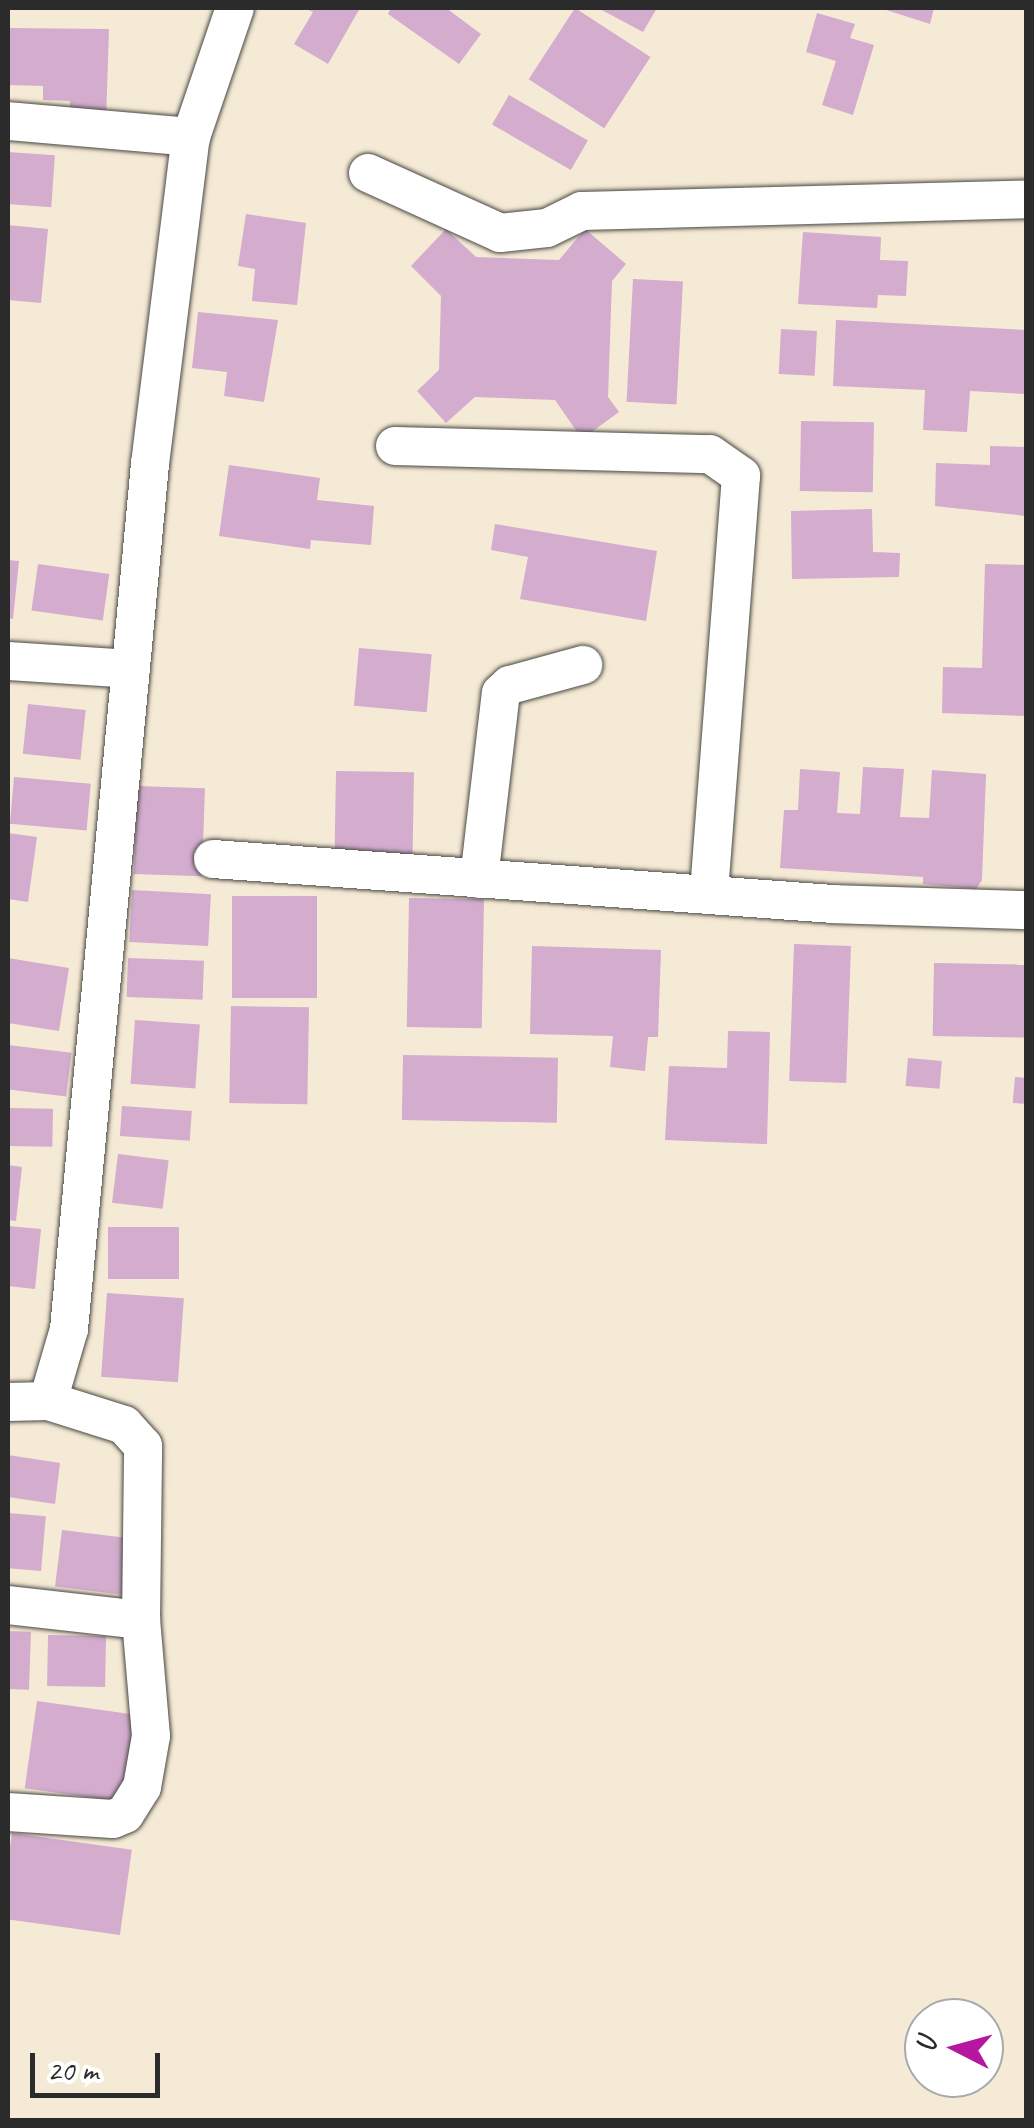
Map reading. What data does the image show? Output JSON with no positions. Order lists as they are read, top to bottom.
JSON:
{
  "scale_bar": "20 m",
  "north": "left"
}
